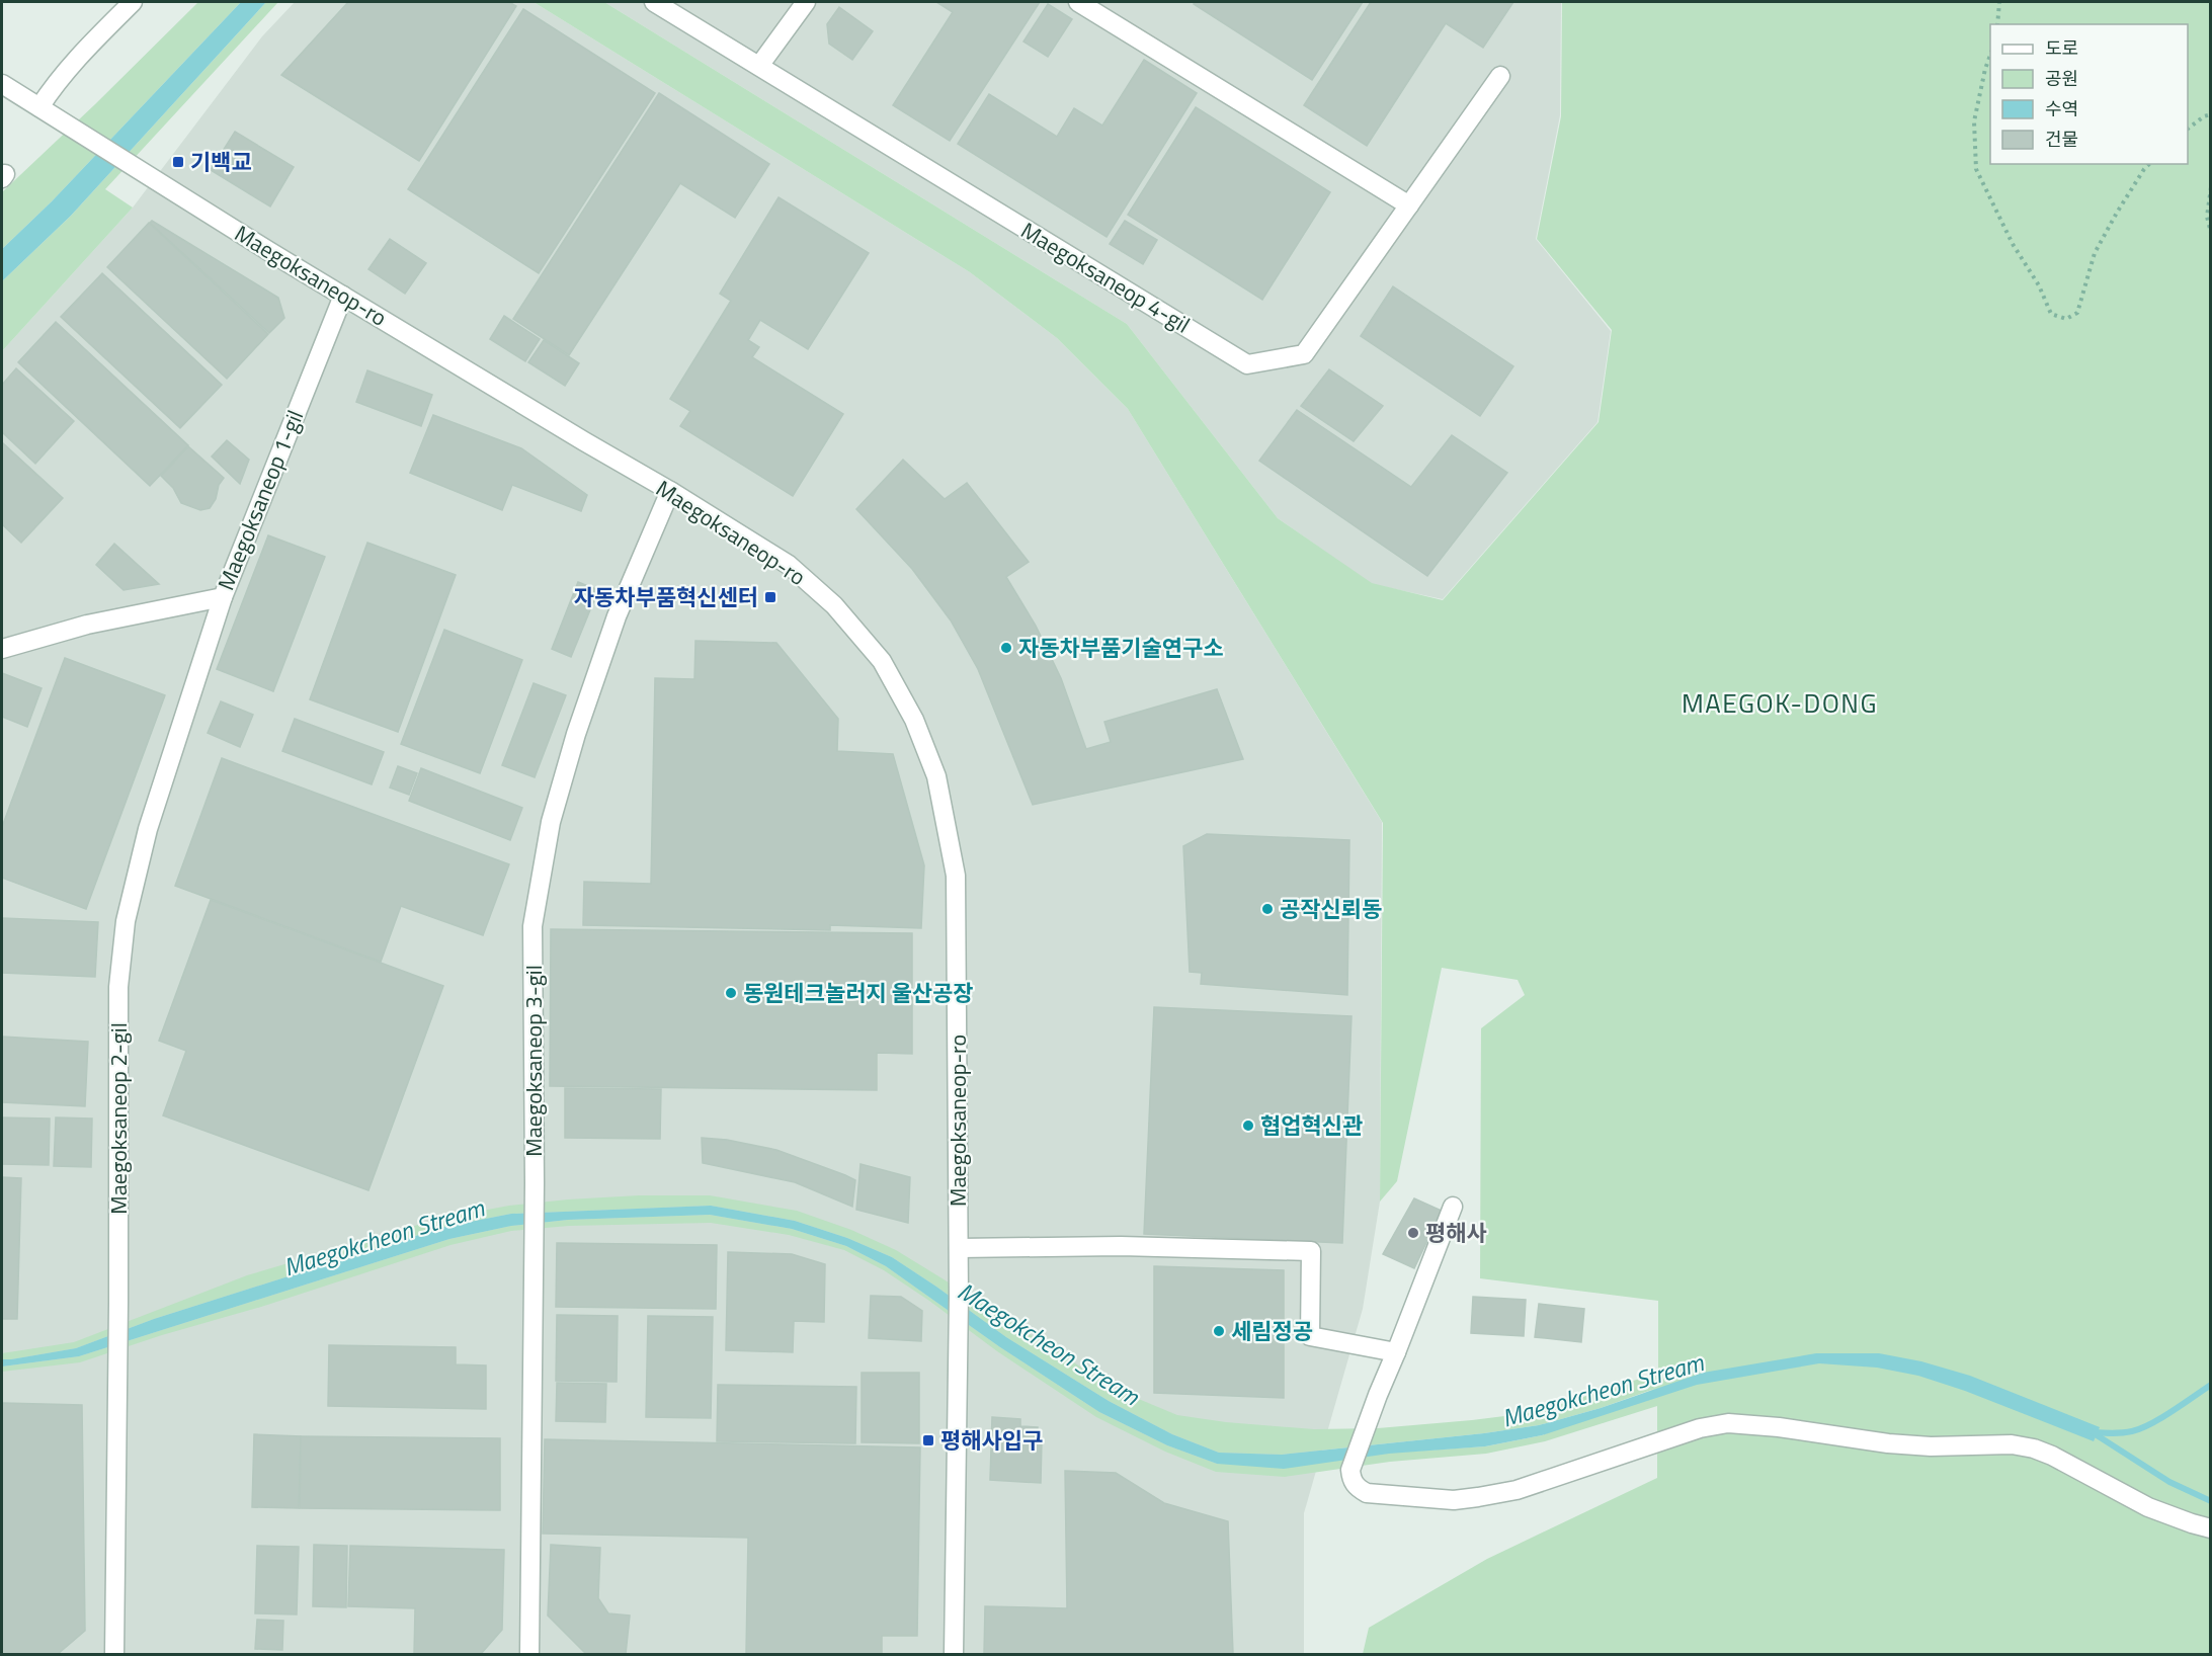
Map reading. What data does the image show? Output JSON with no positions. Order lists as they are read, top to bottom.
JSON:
{
  "streets": {
    "street": [
      "Maegoksaneop-ro",
      "Maegoksaneop 4-gil",
      "Maegoksaneop 1-gil",
      "Maegoksaneop 3-gil",
      "Maegoksaneop 2-gil"
    ]
  },
  "crossings": [
    ["Maegoksaneop-ro", "Maegoksaneop 1-gil"],
    ["Maegoksaneop-ro", "Maegoksaneop 3-gil"],
    ["Maegoksaneop 1-gil", "Maegoksaneop 2-gil"]
  ],
  "districts": ["MAEGOK-DONG"],
  "water": ["Maegokcheon Stream"],
  "places": {
    "transit": ["기백교", "자동차부품혁신센터", "평해사입구"],
    "other": [
      "자동차부품기술연구소",
      "공작신뢰동",
      "동원테크놀러지 울산공장",
      "협업혁신관",
      "평해사",
      "세림정공"
    ]
  },
  "legend": [
    "도로",
    "공원",
    "수역",
    "건물"
  ]
}
